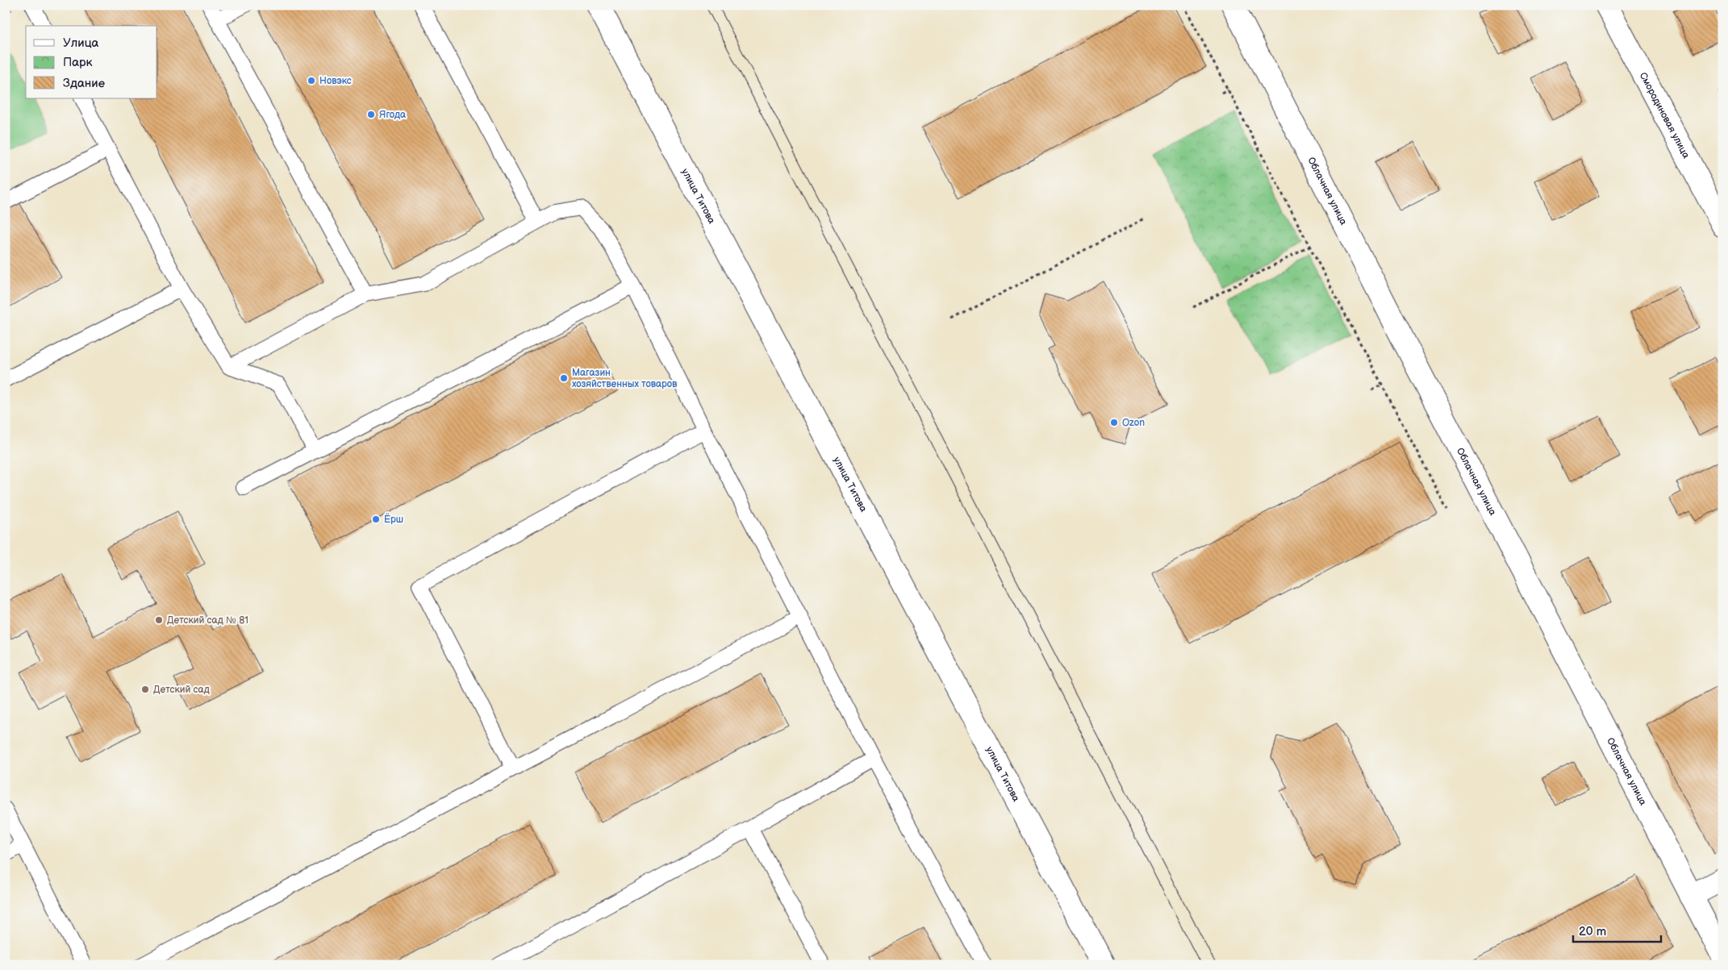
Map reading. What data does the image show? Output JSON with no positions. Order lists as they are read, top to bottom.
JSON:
{
  "streets": {
    "street": ["Смородиновая улица", "Облачная улица", "улица Титова"]
  },
  "places": [
    "Новэкс",
    "Ягода",
    "Магазин хозяйственных товаров",
    "Ozon",
    "Ёрш",
    "Детский сад № 81",
    "Детский сад"
  ],
  "legend": ["Улица", "Парк", "Здание"],
  "scale_bar": "20 m"
}
